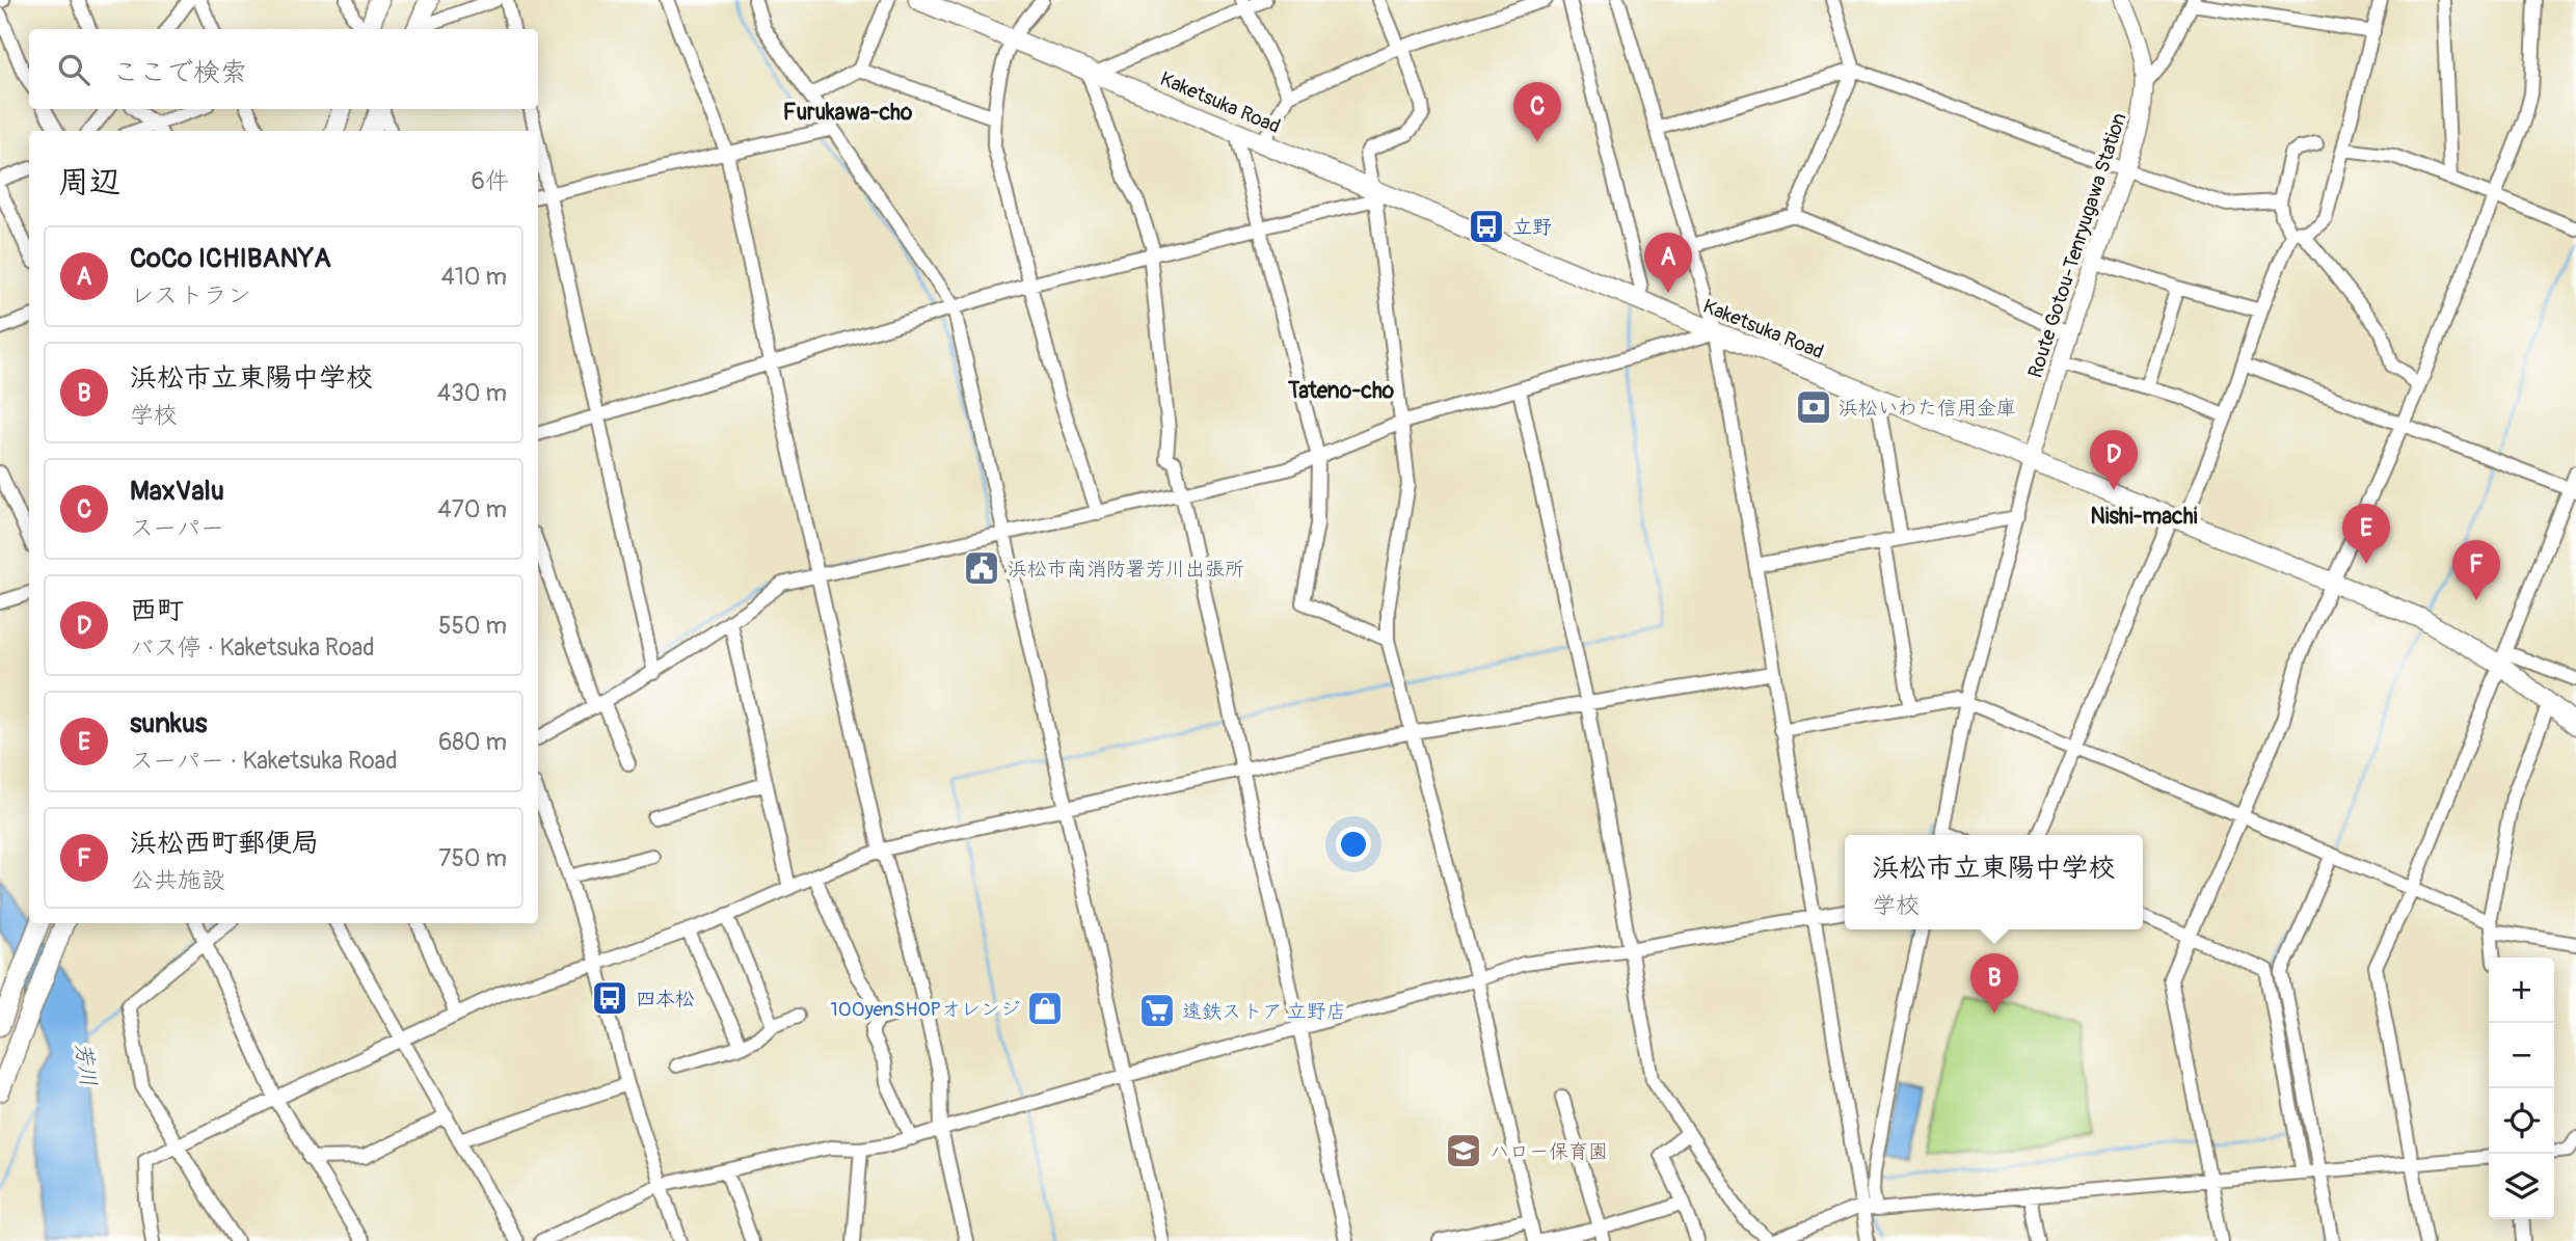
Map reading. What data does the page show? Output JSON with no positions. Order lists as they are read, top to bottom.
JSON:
{
  "streets": {
    "highway": ["Kaketsuka Road"],
    "main road": ["Route Gotou-Tenryugawa Station"]
  },
  "crossings": [
    ["Kaketsuka Road", "Route Gotou-Tenryugawa Station"]
  ],
  "districts": ["Furukawa-cho", "Tateno-cho", "Nishi-machi"],
  "water": ["芳川"],
  "places": {
    "bus stop": ["立野", "四本松"],
    "bank": ["浜松いわた信用金庫"],
    "public building": ["浜松市南消防署芳川出張所"],
    "shop": ["100yenSHOPオレンジ"],
    "supermarket": ["遠鉄ストア 立野店"],
    "school or university": ["ハロー保育園"]
  },
  "page": {
    "search": "ここで検索",
    "pins": [
      "C",
      "A",
      "D",
      "E",
      "F",
      "B"
    ],
    "heading": ["周辺", "6件"],
    "list": [
      {
        "mark": "A",
        "name": "CoCo ICHIBANYA",
        "note": "レストラン",
        "value": "410 m"
      },
      {
        "mark": "B",
        "name": "浜松市立東陽中学校",
        "note": "学校",
        "value": "430 m"
      },
      {
        "mark": "C",
        "name": "MaxValu",
        "note": "スーパー",
        "value": "470 m"
      },
      {
        "mark": "D",
        "name": "西町",
        "note": "バス停 · Kaketsuka Road",
        "value": "550 m"
      },
      {
        "mark": "E",
        "name": "sunkus",
        "note": "スーパー · Kaketsuka Road",
        "value": "680 m"
      },
      {
        "mark": "F",
        "name": "浜松西町郵便局",
        "note": "公共施設",
        "value": "750 m"
      }
    ],
    "popup": ["浜松市立東陽中学校", "学校"],
    "map_buttons": ["+", "−"]
  }
}
